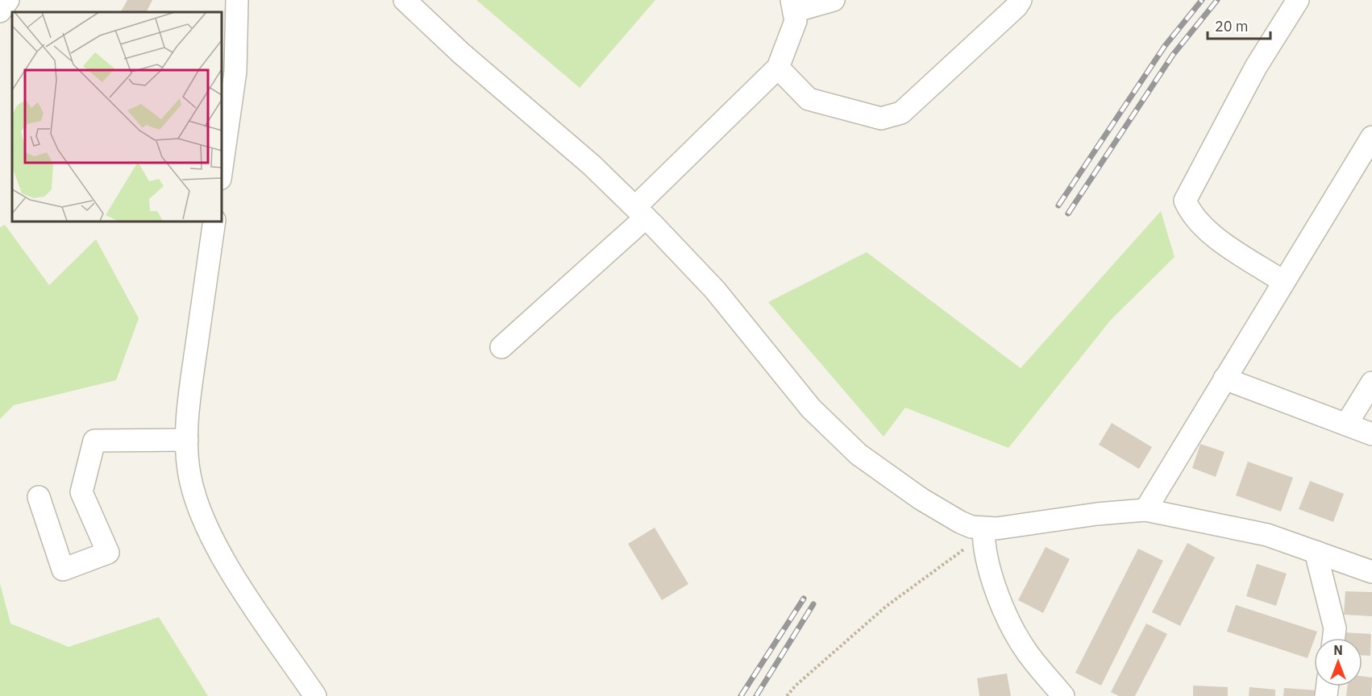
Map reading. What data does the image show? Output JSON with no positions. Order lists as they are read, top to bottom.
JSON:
{
  "scale_bar": "20 m",
  "north": "top"
}
